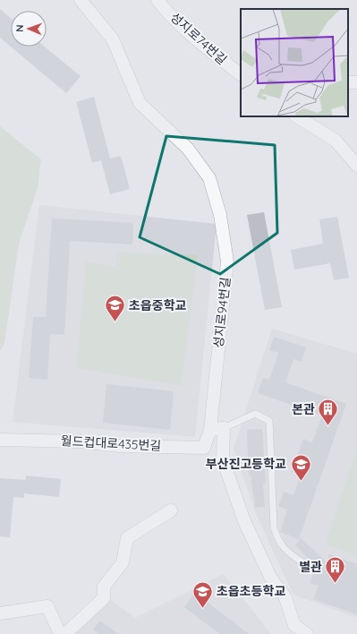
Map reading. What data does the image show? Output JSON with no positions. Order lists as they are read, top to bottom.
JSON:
{
  "streets": {
    "street": ["성지로74번길", "성지로94번길", "월드컵대로435번길"]
  },
  "crossings": [
    ["성지로94번길", "월드컵대로435번길"]
  ],
  "places": {
    "school or university": ["초읍중학교", "부산진고등학교", "초읍초등학교"],
    "building": ["본관", "별관"]
  },
  "north": "left"
}
